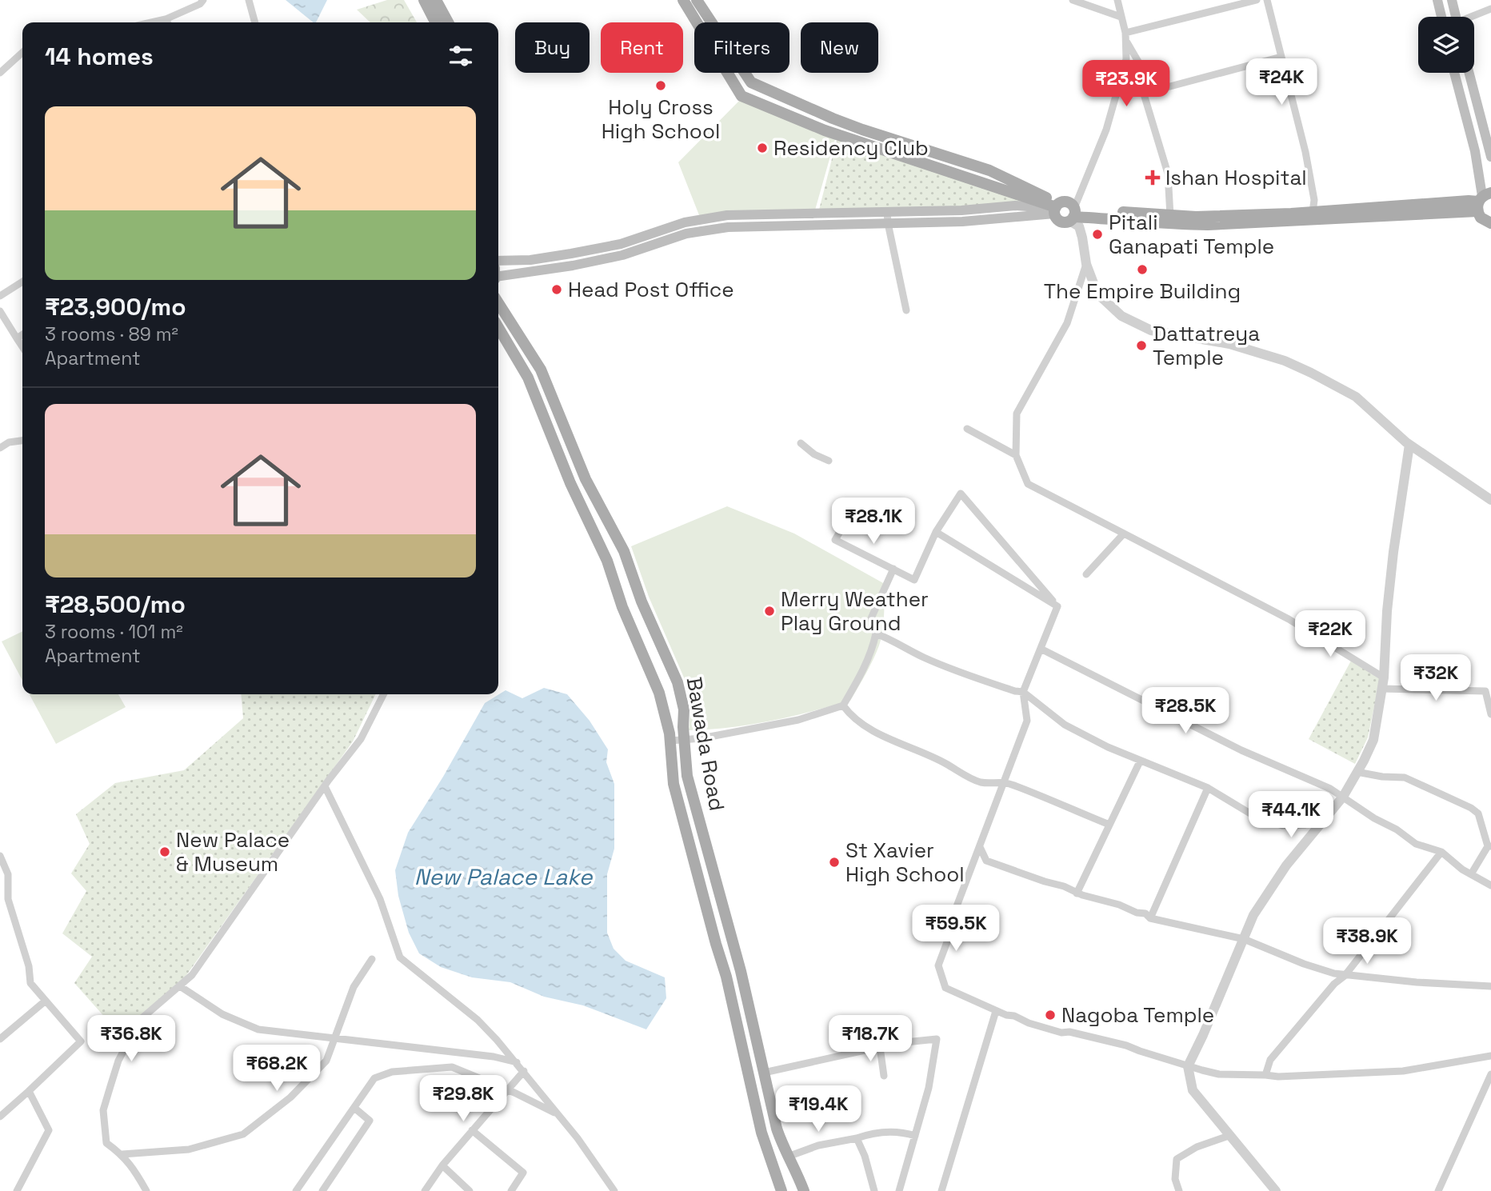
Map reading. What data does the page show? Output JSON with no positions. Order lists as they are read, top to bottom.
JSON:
{
  "streets": {
    "main road": ["Bawada Road"]
  },
  "water": ["New Palace Lake"],
  "places": {
    "other": [
      "Holy Cross High School",
      "Residency Club",
      "Pitali Ganapati Temple",
      "The Empire Building",
      "Head Post Office",
      "Dattatreya Temple",
      "Merry Weather Play Ground",
      "New Palace & Museum",
      "St Xavier High School",
      "Nagoba Temple"
    ],
    "health": ["Ishan Hospital"]
  },
  "page": {
    "chip": [
      "Buy",
      "Rent",
      "Filters",
      "New"
    ],
    "heading": "14 homes",
    "price": [
      "₹24K",
      "₹23.9K",
      "₹28.1K",
      "₹22K",
      "₹32K",
      "₹28.5K",
      "₹44.1K",
      "₹59.5K",
      "₹38.9K",
      "₹36.8K",
      "₹18.7K",
      "₹68.2K",
      "₹29.8K",
      "₹19.4K"
    ],
    "list": [
      {
        "name": "₹23,900/mo",
        "note": "3 rooms · 89 m² · Apartment"
      },
      {
        "name": "₹28,500/mo",
        "note": "3 rooms · 101 m² · Apartment"
      }
    ]
  }
}
